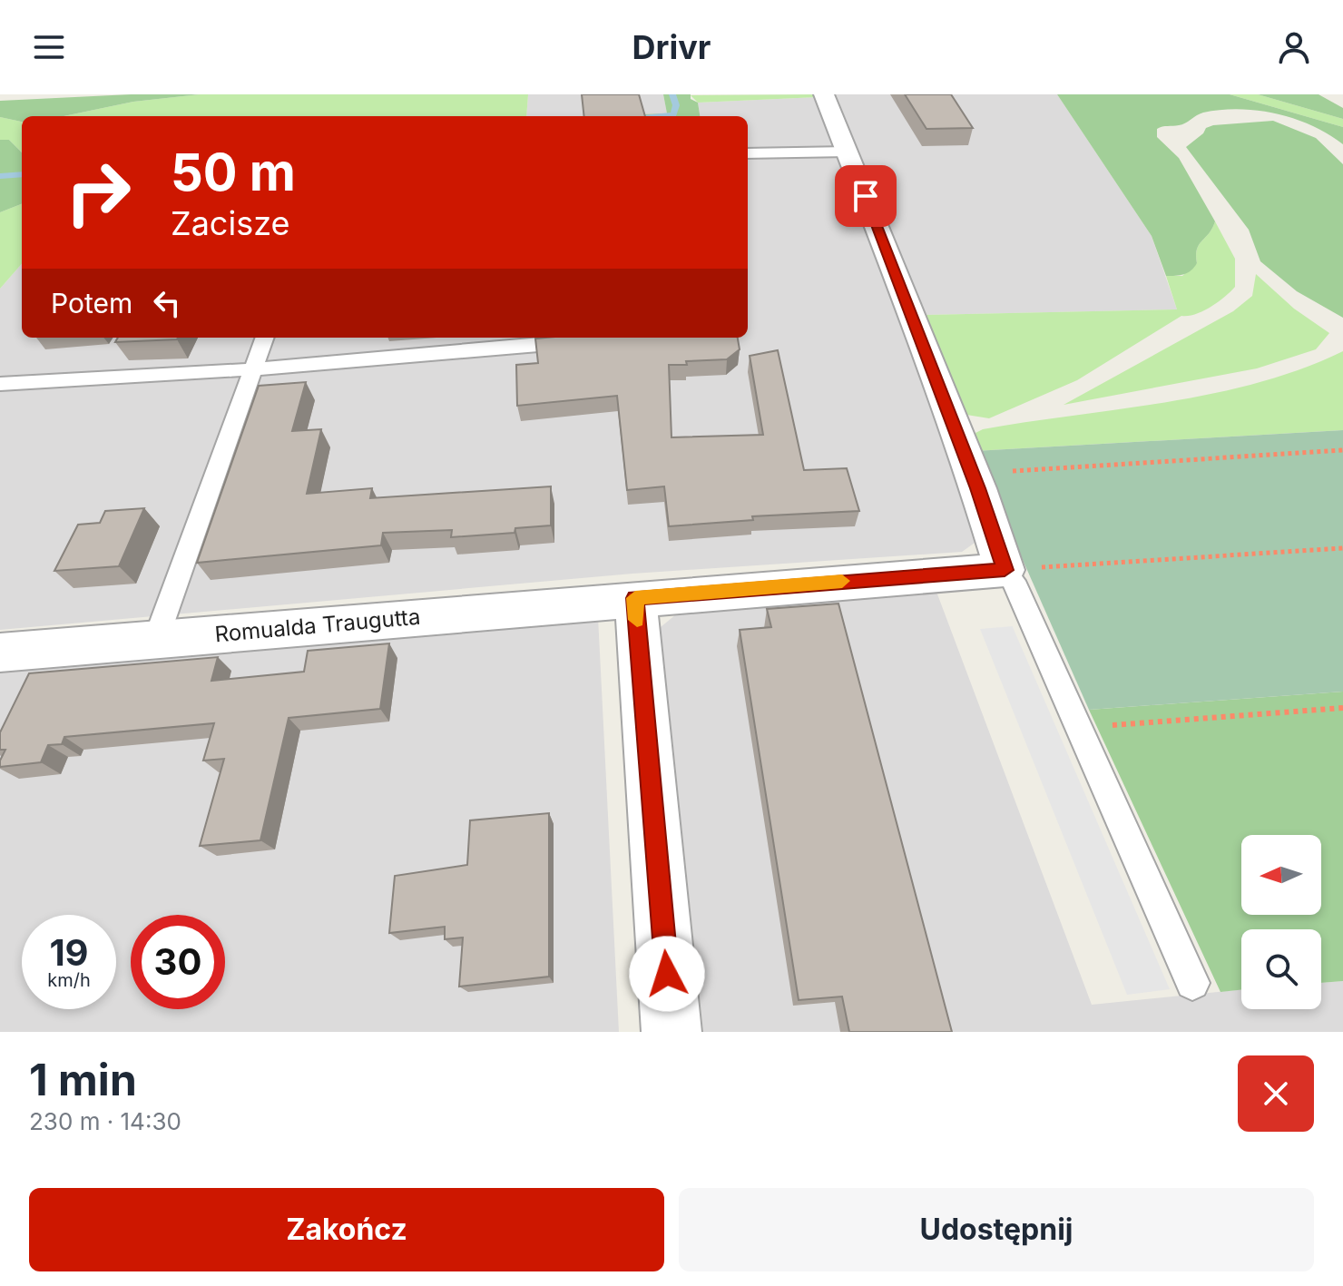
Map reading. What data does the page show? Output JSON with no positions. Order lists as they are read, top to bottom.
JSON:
{
  "streets": {
    "street": ["Romualda Traugutta"]
  },
  "north": "left",
  "page": {
    "header": "Drivr",
    "turn": ["50 m", "Zacisze"],
    "then": "Potem",
    "speed": "19 km/h",
    "limit": "30",
    "heading": ["1 min", "230 m · 14:30"],
    "buttons": ["Zakończ", "Udostępnij"]
  }
}
